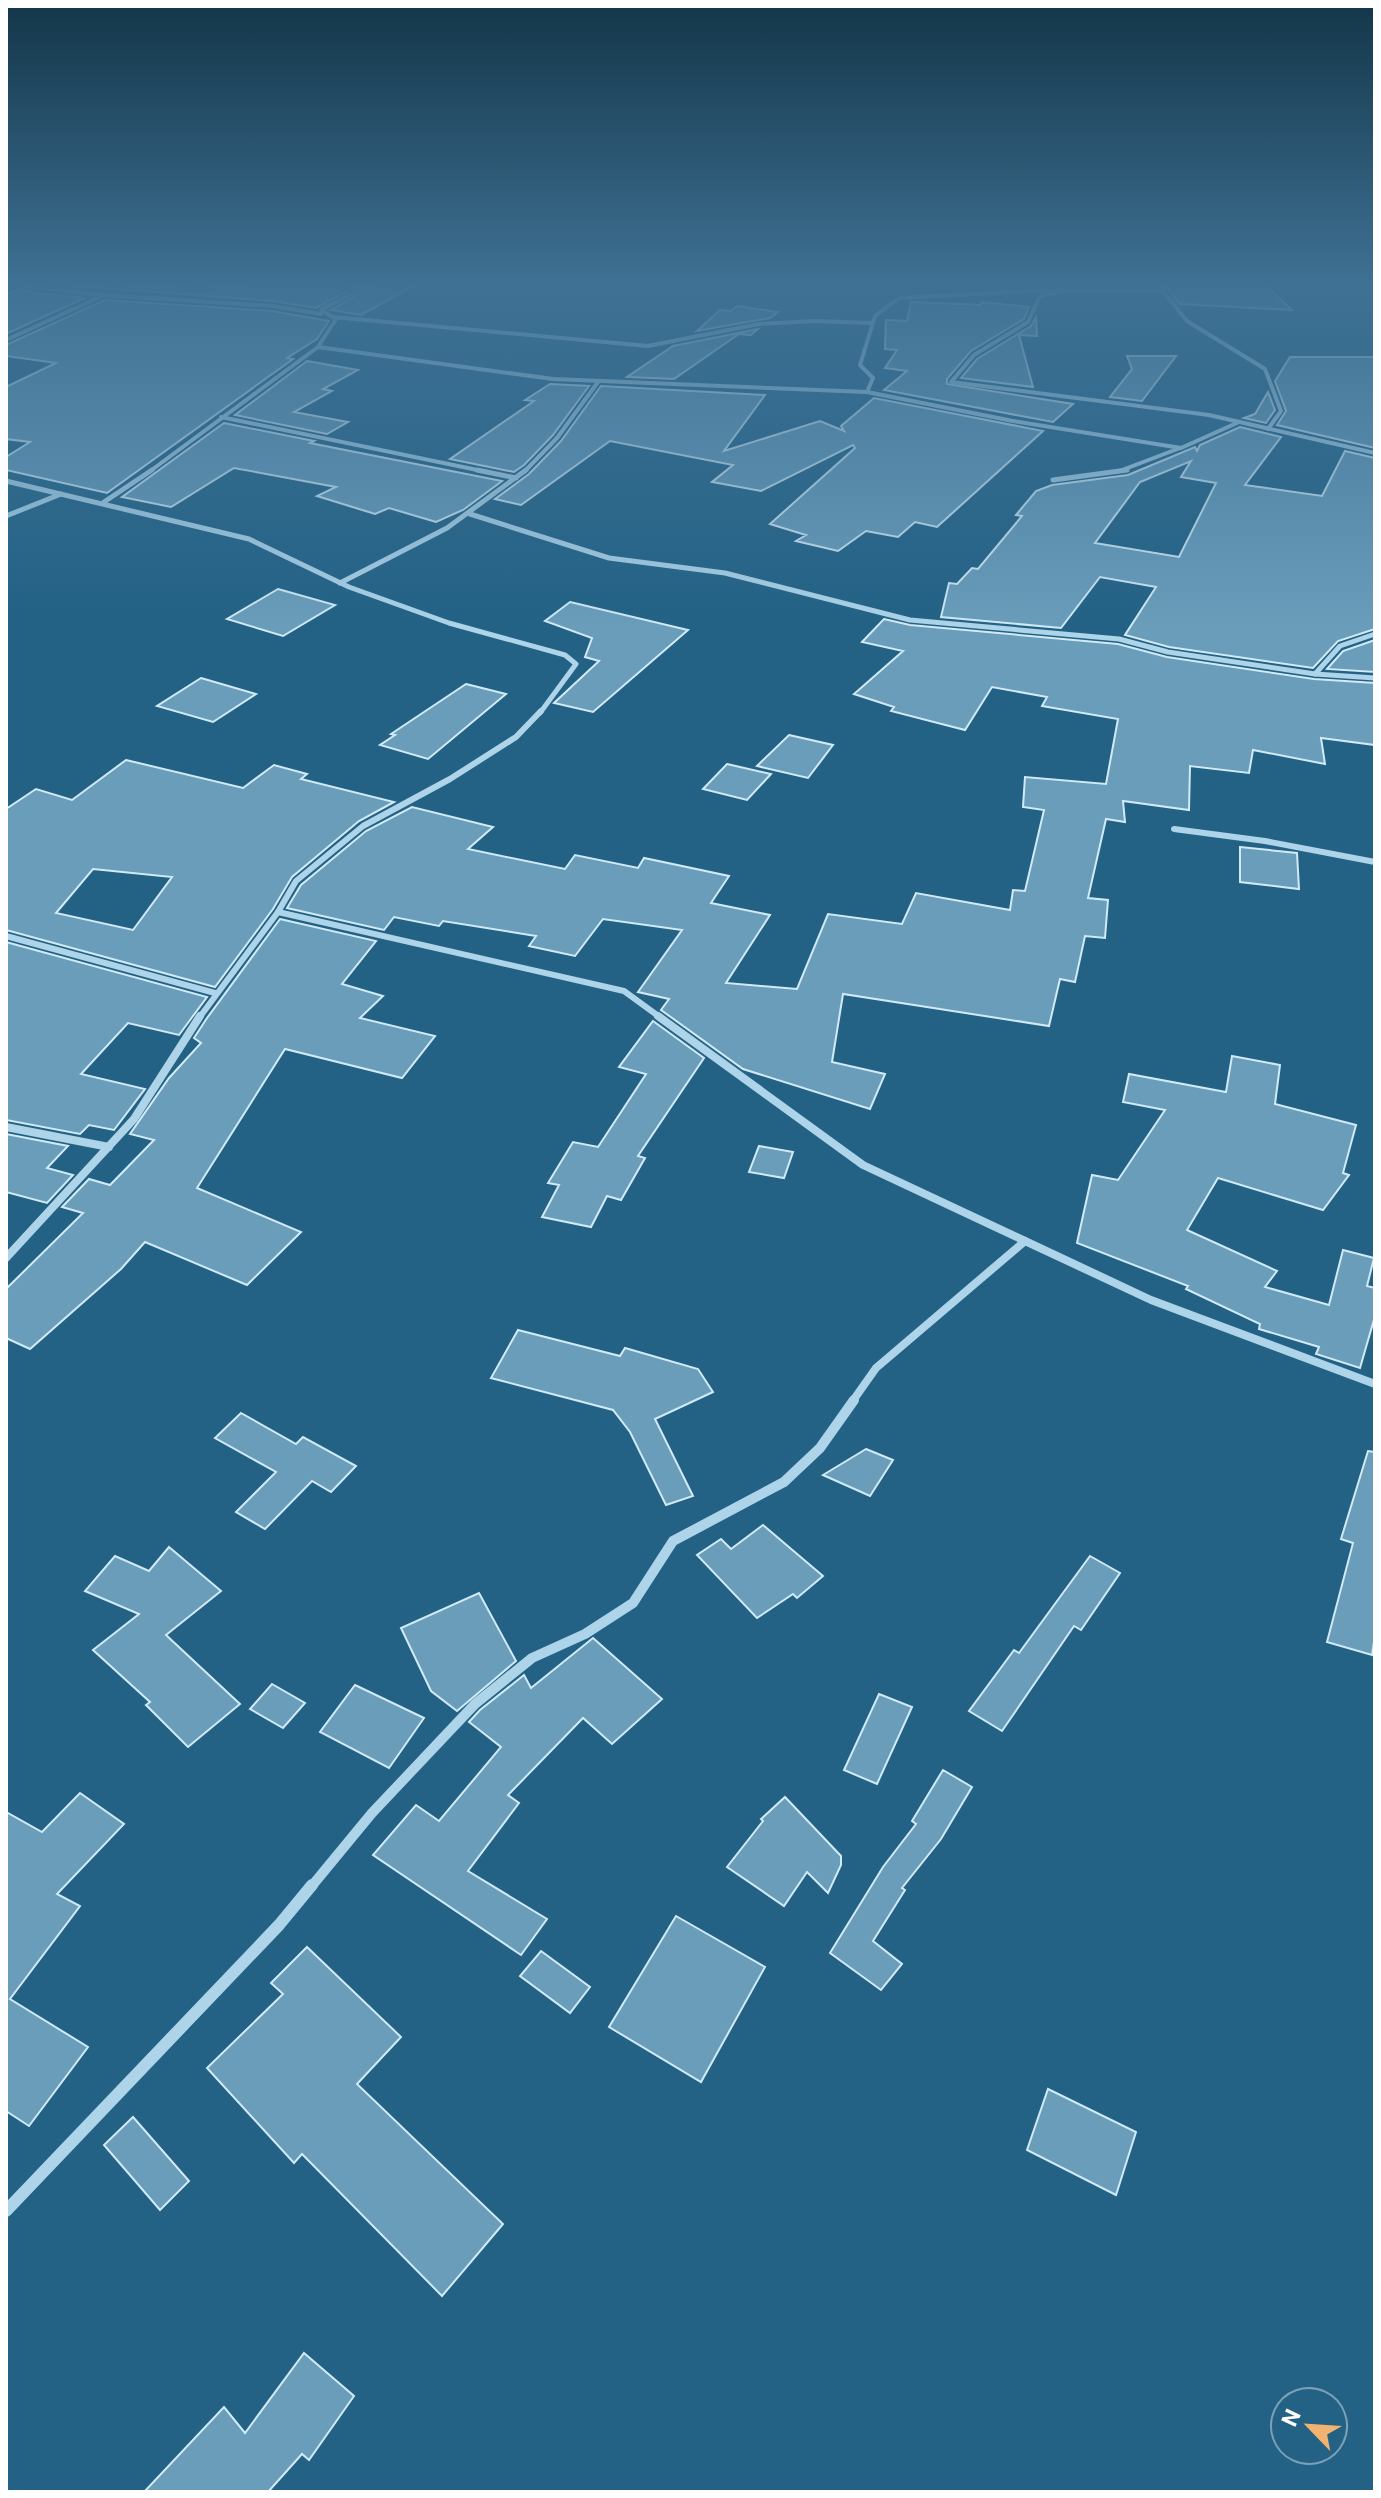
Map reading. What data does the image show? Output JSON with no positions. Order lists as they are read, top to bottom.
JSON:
{
  "north": "top left"
}
